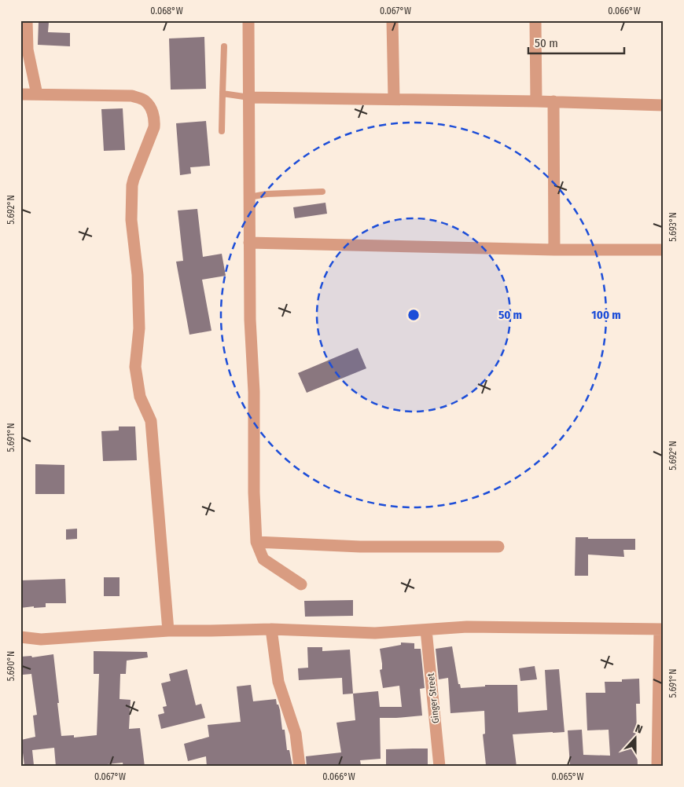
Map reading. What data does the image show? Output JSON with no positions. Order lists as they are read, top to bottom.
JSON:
{
  "streets": {
    "street": ["Ginger Street"]
  },
  "scale_bar": "50 m",
  "north": "top",
  "coordinates": [
    "0.068°W",
    "0.067°W",
    "0.066°W",
    "5.692°N",
    "5.693°N",
    "5.691°N",
    "5.690°N",
    "0.065°W"
  ],
  "rings": ["50 m", "100 m"]
}
